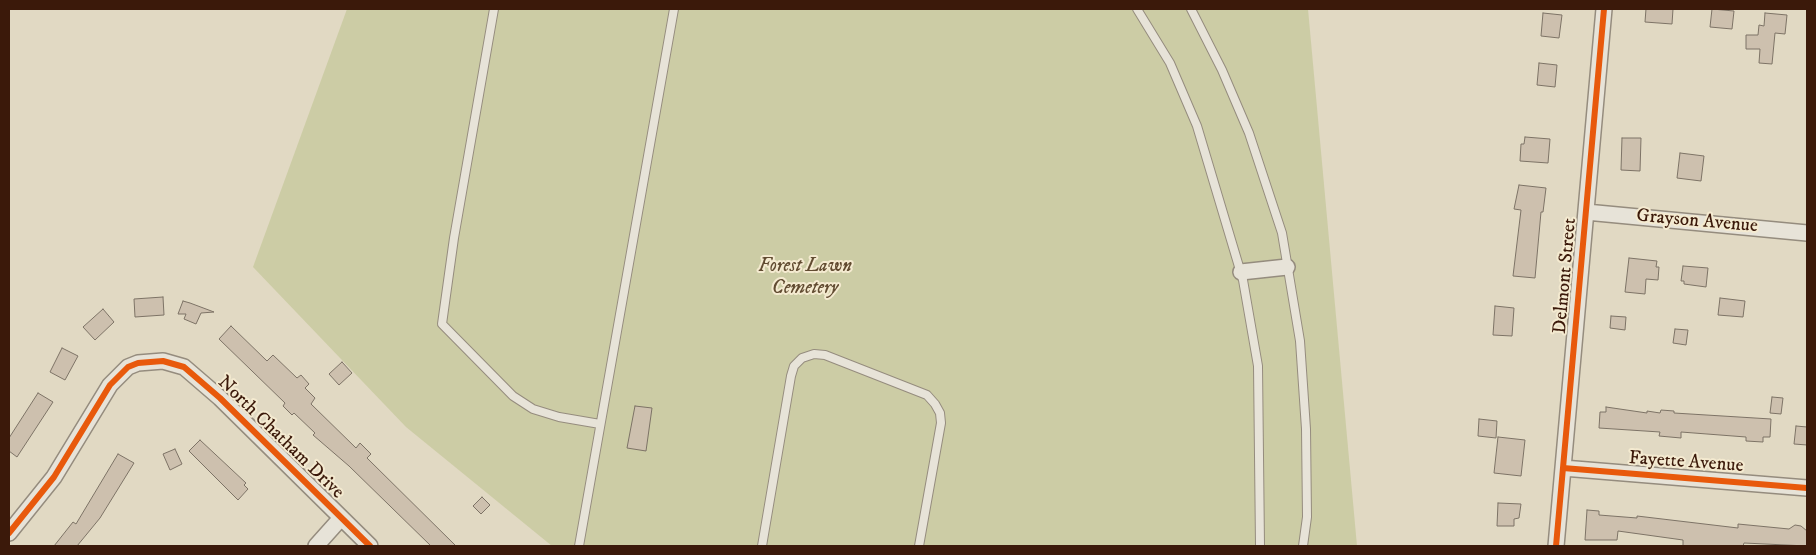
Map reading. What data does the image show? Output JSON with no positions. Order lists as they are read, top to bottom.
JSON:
{
  "streets": {
    "street": [
      "Grayson Avenue",
      "Delmont Street",
      "North Chatham Drive",
      "Fayette Avenue"
    ]
  },
  "crossings": [
    ["Grayson Avenue", "Delmont Street"],
    ["Delmont Street", "Fayette Avenue"]
  ],
  "parks": ["Forest Lawn Cemetery"]
}
